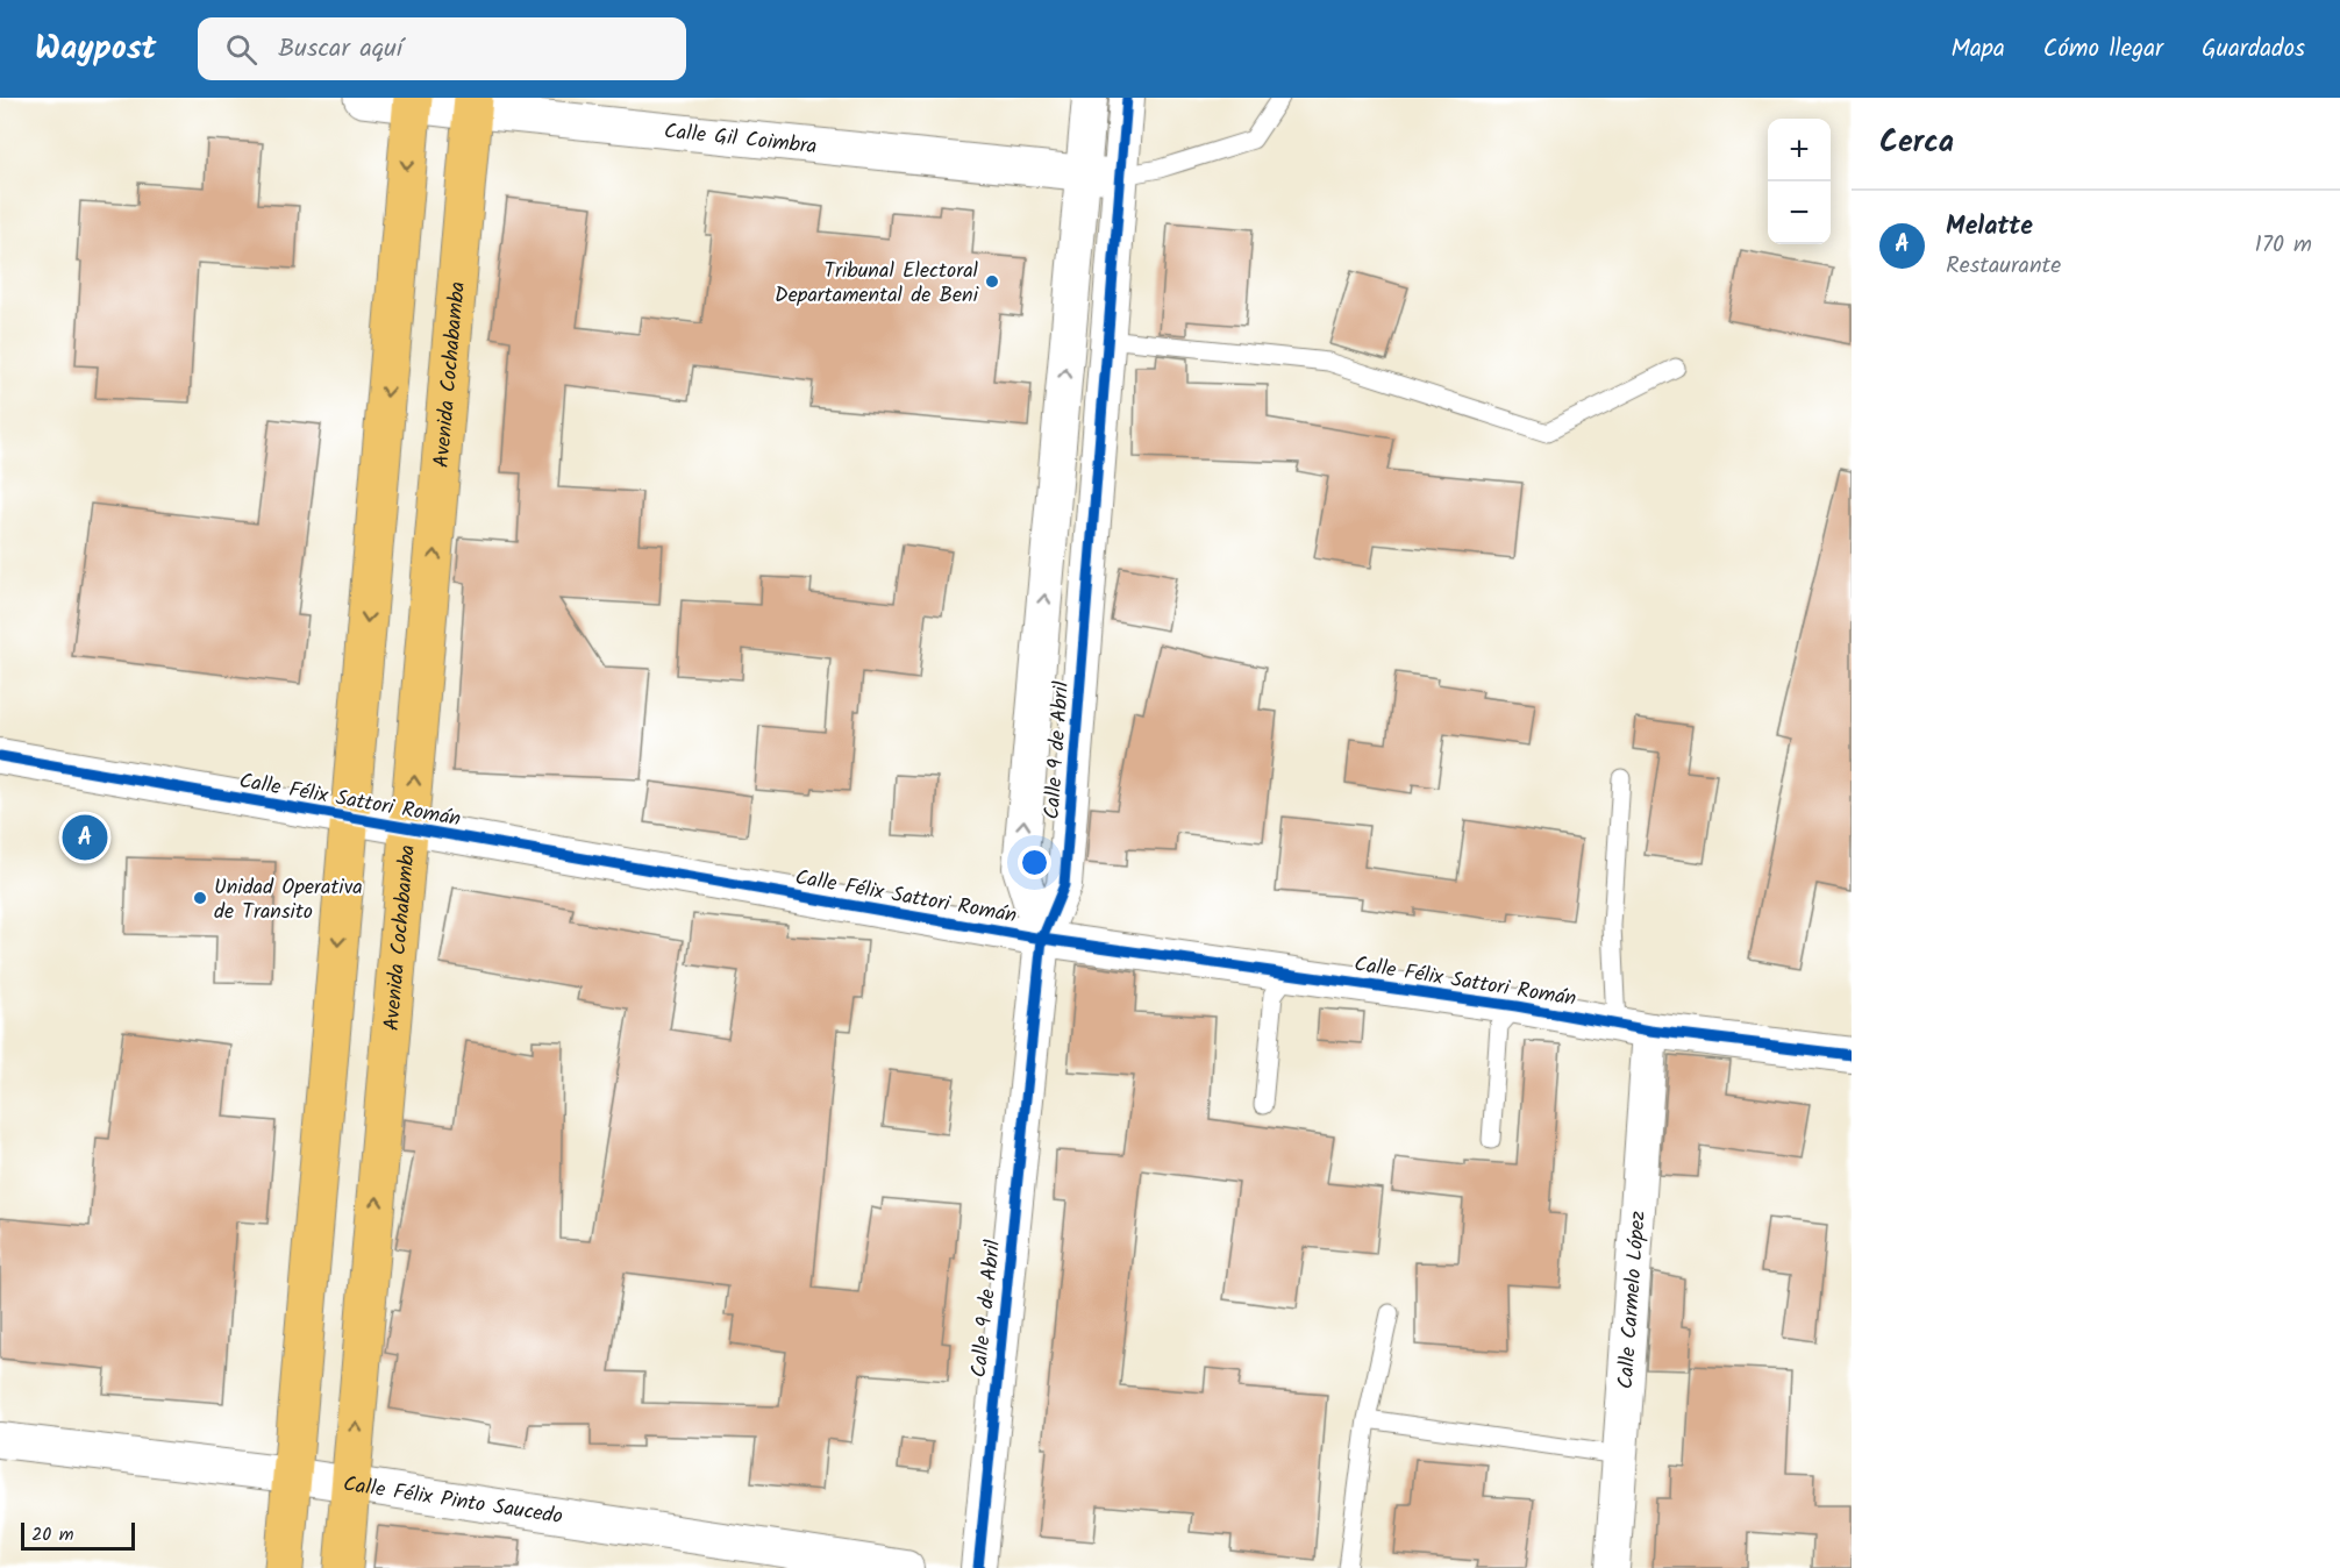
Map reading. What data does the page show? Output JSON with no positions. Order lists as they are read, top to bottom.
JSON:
{
  "streets": {
    "main road": ["Avenida Cochabamba"],
    "street": [
      "Calle Gil Coimbra",
      "Calle 9 de Abril",
      "Calle Félix Sattori Román",
      "Calle Carmelo López",
      "Calle Félix Pinto Saucedo"
    ]
  },
  "crossings": [
    ["Calle Gil Coimbra", "Avenida Cochabamba"],
    ["Calle Gil Coimbra", "Calle 9 de Abril"],
    ["Avenida Cochabamba", "Calle Félix Sattori Román"],
    ["Avenida Cochabamba", "Calle Félix Pinto Saucedo"],
    ["Calle 9 de Abril", "Calle Félix Sattori Román"],
    ["Calle Félix Sattori Román", "Calle Carmelo López"]
  ],
  "places": ["Tribunal Electoral Departamental de Beni", "Unidad Operativa de Transito"],
  "scale_bar": "20 m",
  "page": {
    "header": "Waypost",
    "search": "Buscar aquí",
    "nav": ["Mapa", "Cómo llegar", "Guardados"],
    "heading": "Cerca",
    "map_buttons": ["+", "−"],
    "list": [
      {
        "mark": "A",
        "name": "Melatte",
        "note": "Restaurante",
        "value": "170 m"
      }
    ],
    "pins": "A",
    "scale": "20 m"
  }
}
